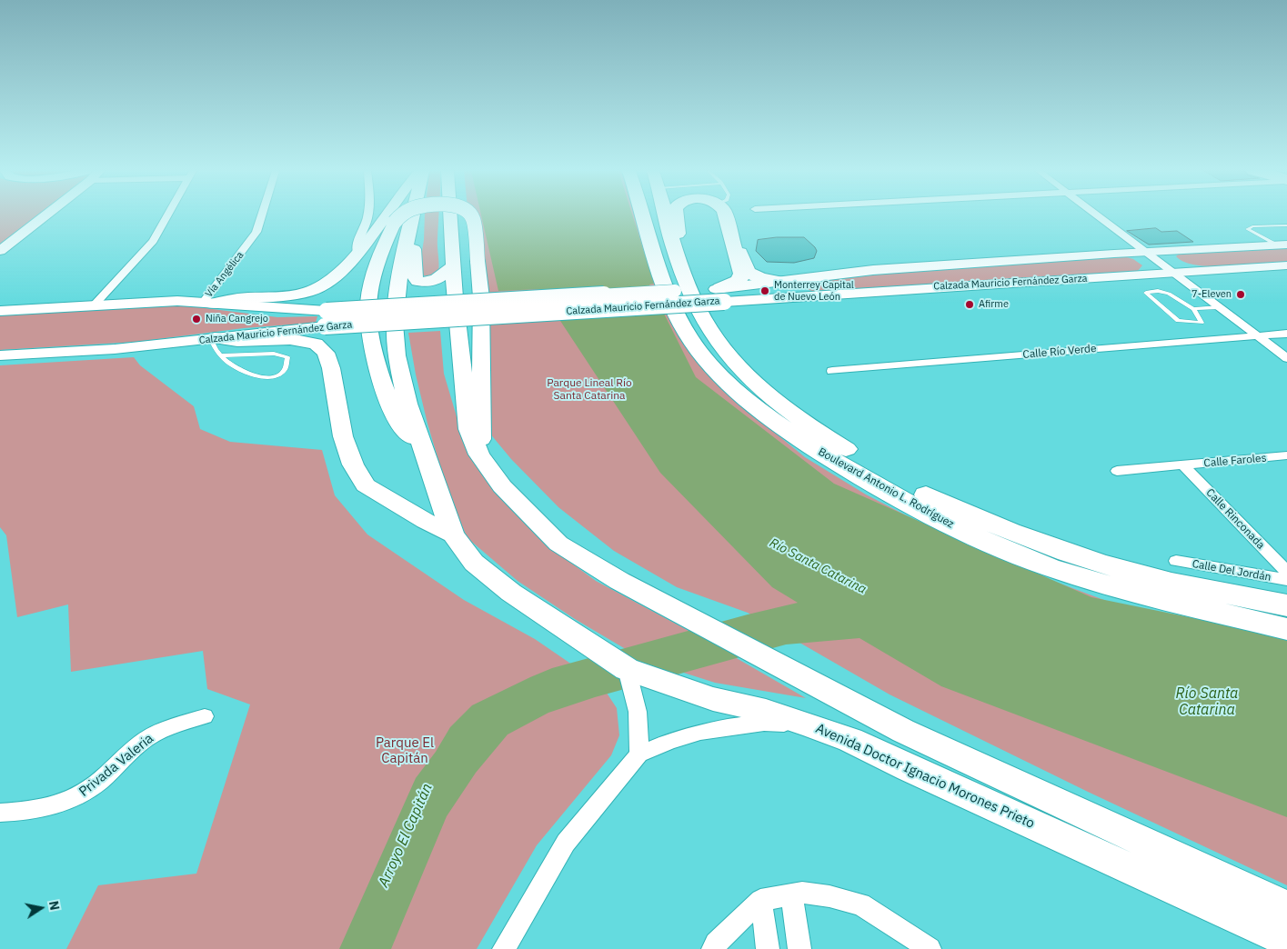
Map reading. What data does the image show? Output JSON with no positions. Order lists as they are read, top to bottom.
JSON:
{
  "streets": {
    "highway": ["Boulevard Antonio L. Rodríguez"],
    "main road": ["Calzada Mauricio Fernández Garza", "Avenida Doctor Ignacio Morones Prieto"],
    "street": [
      "Vía Angélica",
      "Calle Río Verde",
      "Calle Faroles",
      "Calle Rinconada",
      "Calle Del Jordán",
      "Privada Valeria"
    ]
  },
  "crossings": [
    ["Vía Angélica", "Calzada Mauricio Fernández Garza"],
    ["Calle Faroles", "Calle Rinconada"]
  ],
  "water": ["Río Santa Catarina", "Arroyo El Capitán"],
  "parks": ["Parque Lineal Río Santa Catarina", "Parque El Capitán"],
  "places": [
    "Monterrey Capital de Nuevo León",
    "7-Eleven",
    "Afirme",
    "Niña Cangrejo"
  ],
  "north": "right"
}
